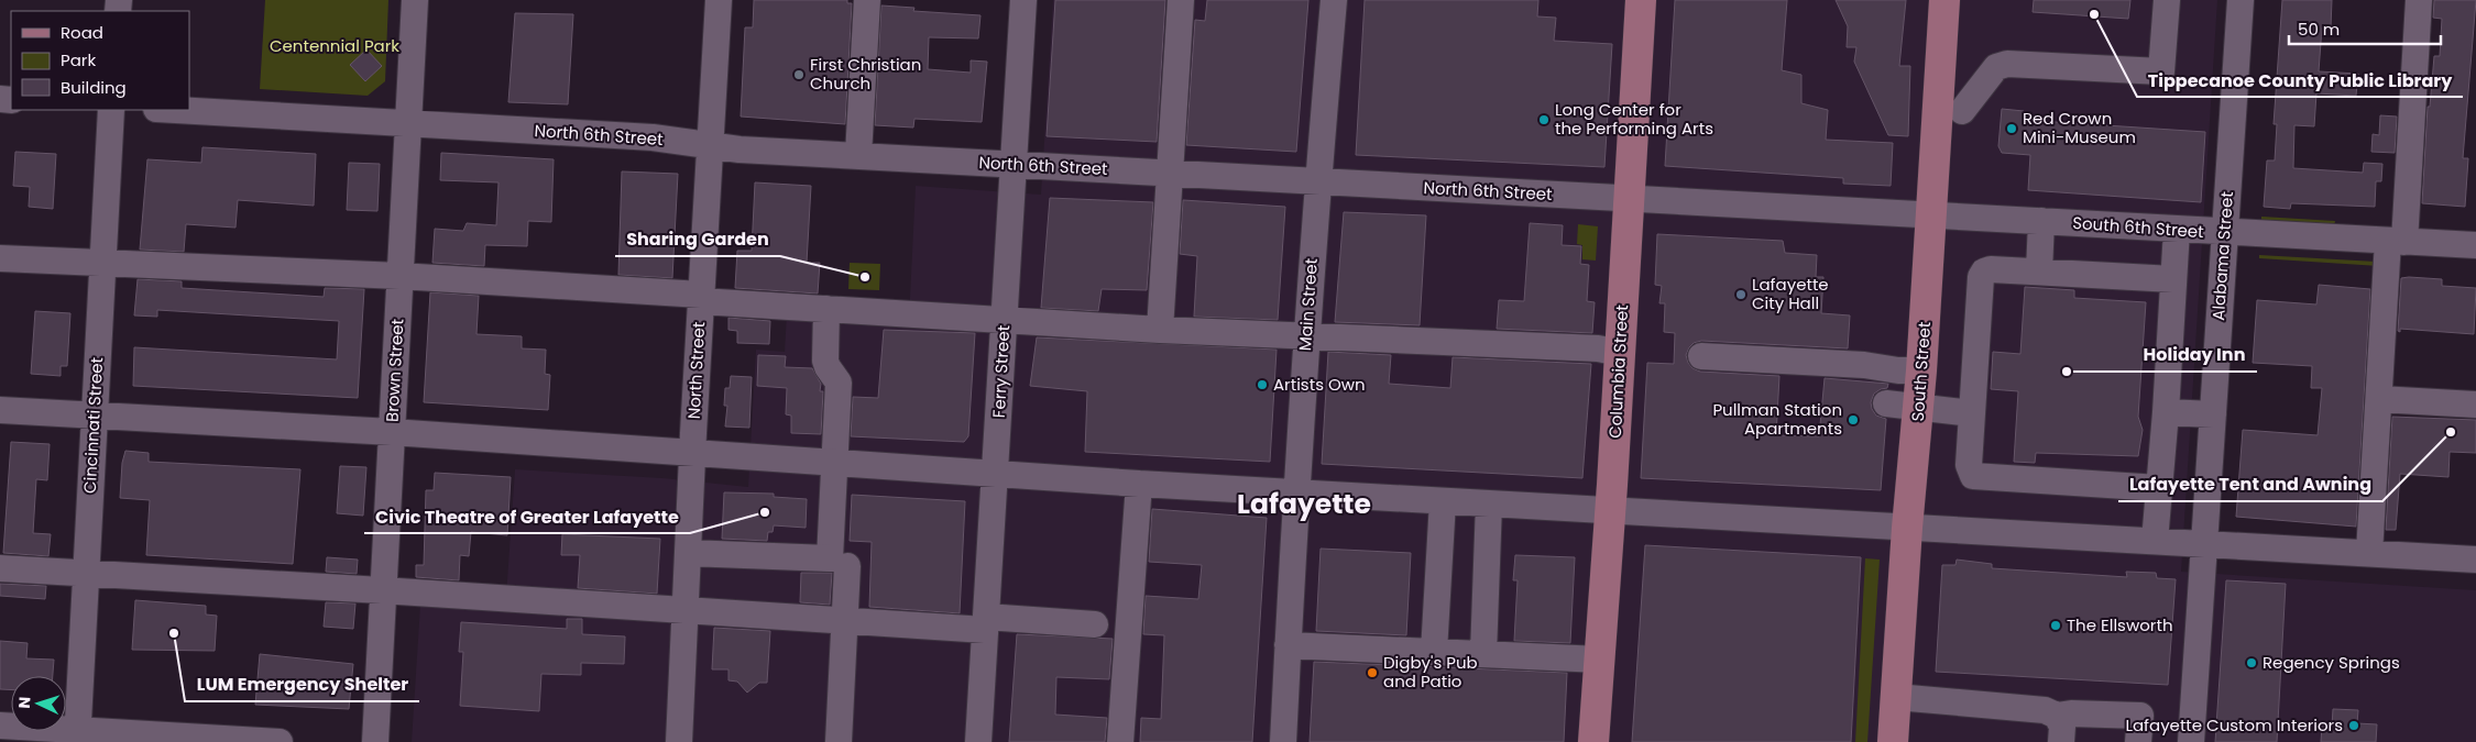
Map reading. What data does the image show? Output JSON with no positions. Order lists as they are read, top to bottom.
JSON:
{
  "streets": {
    "main road": ["Columbia Street", "South Street"],
    "street": [
      "North 6th Street",
      "South 6th Street",
      "Alabama Street",
      "Main Street",
      "Brown Street",
      "North Street",
      "Ferry Street",
      "Cincinnati Street"
    ]
  },
  "crossings": [
    ["North 6th Street", "South 6th Street"],
    ["North 6th Street", "Main Street"],
    ["North 6th Street", "Brown Street"],
    ["North 6th Street", "North Street"],
    ["North 6th Street", "Ferry Street"],
    ["North 6th Street", "Columbia Street"],
    ["North 6th Street", "South Street"],
    ["South 6th Street", "Alabama Street"],
    ["South 6th Street", "South Street"]
  ],
  "districts": ["Lafayette"],
  "parks": ["Centennial Park"],
  "places": [
    "Tippecanoe County Public Library",
    "First Christian Church",
    "Long Center for the Performing Arts",
    "Red Crown Mini-Museum",
    "Sharing Garden",
    "Lafayette City Hall",
    "Holiday Inn",
    "Artists Own",
    "Pullman Station Apartments",
    "Lafayette Tent and Awning",
    "Civic Theatre of Greater Lafayette",
    "The Ellsworth",
    "LUM Emergency Shelter",
    "Regency Springs",
    "Digby's Pub and Patio",
    "Lafayette Custom Interiors"
  ],
  "legend": ["Road", "Park", "Building"],
  "scale_bar": "50 m",
  "north": "left"
}
